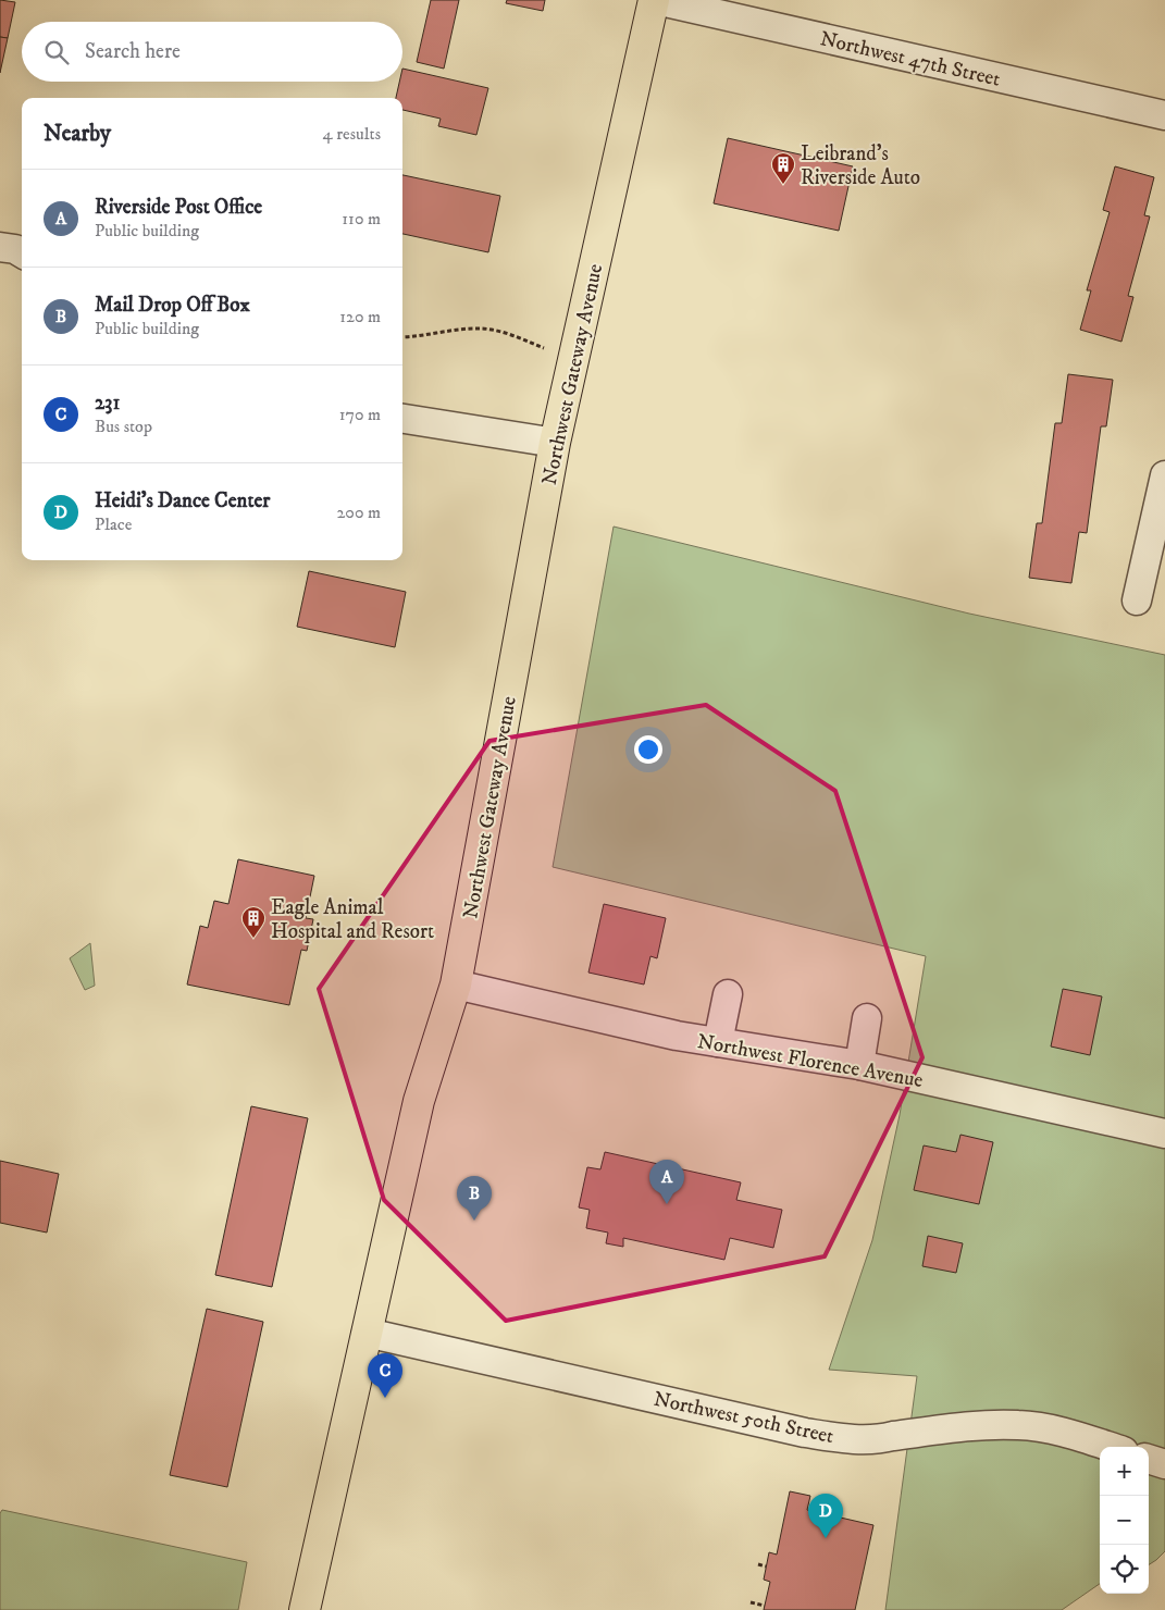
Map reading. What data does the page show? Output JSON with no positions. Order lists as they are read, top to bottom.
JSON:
{
  "streets": {
    "main road": ["Northwest Gateway Avenue"],
    "street": ["Northwest 47th Street", "Northwest Florence Avenue", "Northwest 50th Street"]
  },
  "crossings": [
    ["Northwest 47th Street", "Northwest Gateway Avenue"],
    ["Northwest Gateway Avenue", "Northwest Florence Avenue"],
    ["Northwest Gateway Avenue", "Northwest 50th Street"]
  ],
  "places": {
    "building": ["Leibrand's Riverside Auto", "Eagle Animal Hospital and Resort"]
  },
  "page": {
    "search": "Search here",
    "heading": ["Nearby", "4 results"],
    "list": [
      {
        "mark": "A",
        "name": "Riverside Post Office",
        "note": "Public building",
        "value": "110 m"
      },
      {
        "mark": "B",
        "name": "Mail Drop Off Box",
        "note": "Public building",
        "value": "120 m"
      },
      {
        "mark": "C",
        "name": "231",
        "note": "Bus stop",
        "value": "170 m"
      },
      {
        "mark": "D",
        "name": "Heidi's Dance Center",
        "note": "Place",
        "value": "200 m"
      }
    ],
    "pins": [
      "A",
      "B",
      "C",
      "D"
    ],
    "map_buttons": ["+", "−"]
  }
}
